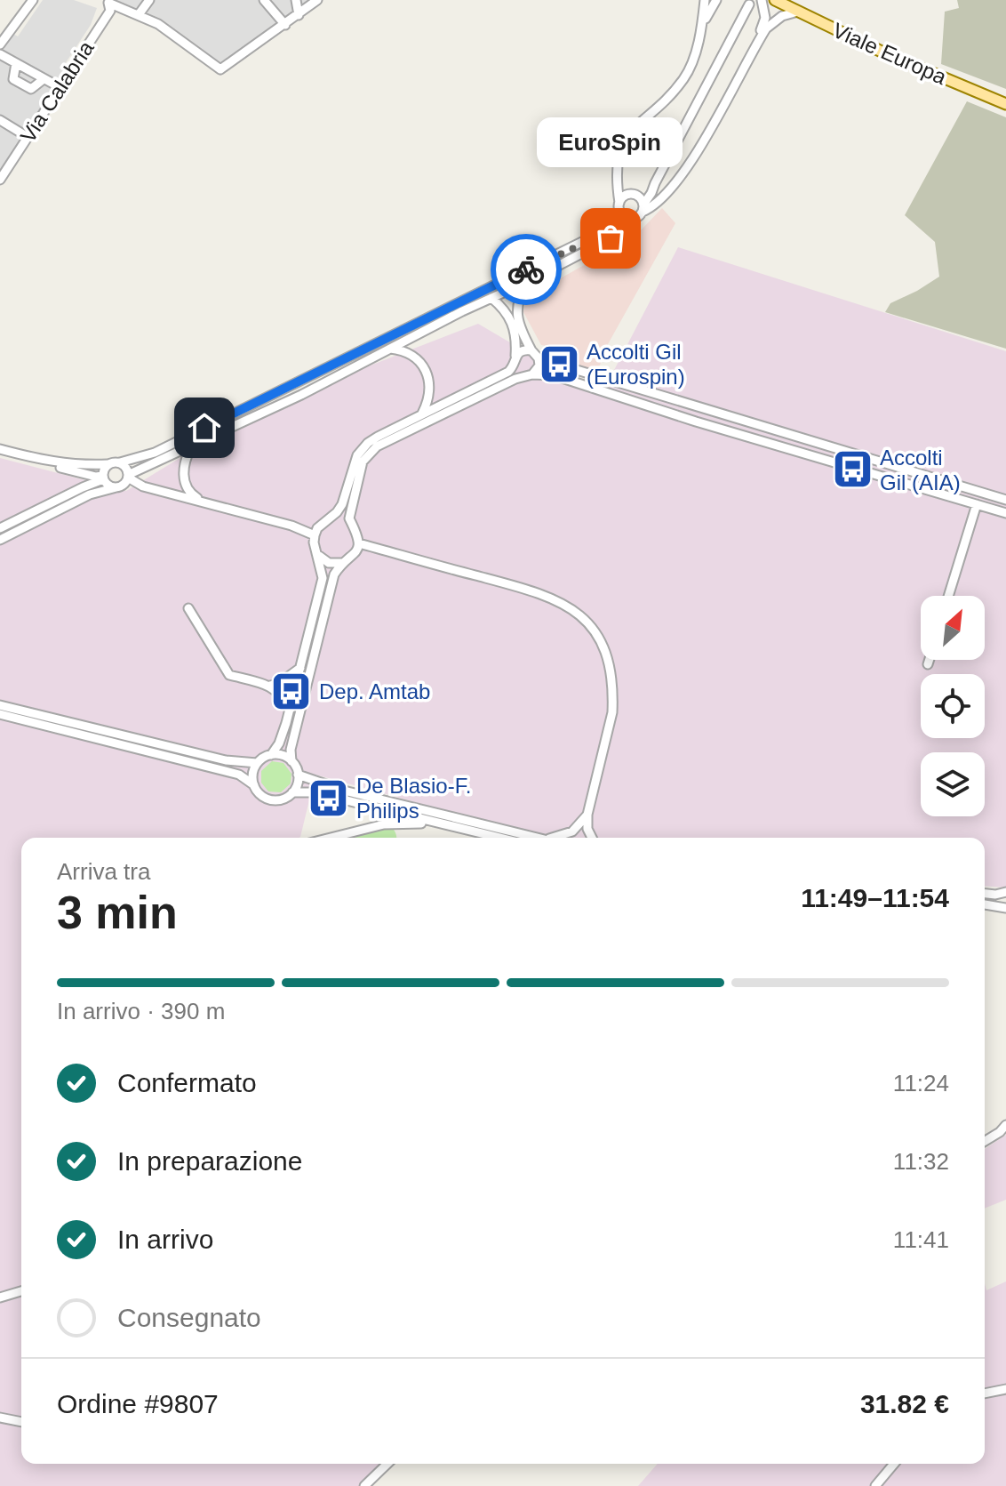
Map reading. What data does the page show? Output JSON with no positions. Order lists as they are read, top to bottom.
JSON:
{
  "streets": {
    "main road": ["Viale Europa"],
    "street": ["Via Calabria"]
  },
  "places": {
    "other": ["EuroSpin"],
    "bus stop": [
      "Accolti Gil (Eurospin)",
      "Accolti Gil (AIA)",
      "Dep. Amtab",
      "De Blasio-F. Philips"
    ]
  },
  "north": "top right",
  "page": {
    "bubble": "EuroSpin",
    "heading": ["3 min", "Arriva tra", "11:49–11:54"],
    "panel": ["Ordine #9807", "31.82 €"],
    "bar": "In arrivo · 390 m",
    "list": [
      ["Confermato", "11:24"],
      ["In preparazione", "11:32"],
      ["In arrivo", "11:41"],
      "Consegnato"
    ]
  }
}
